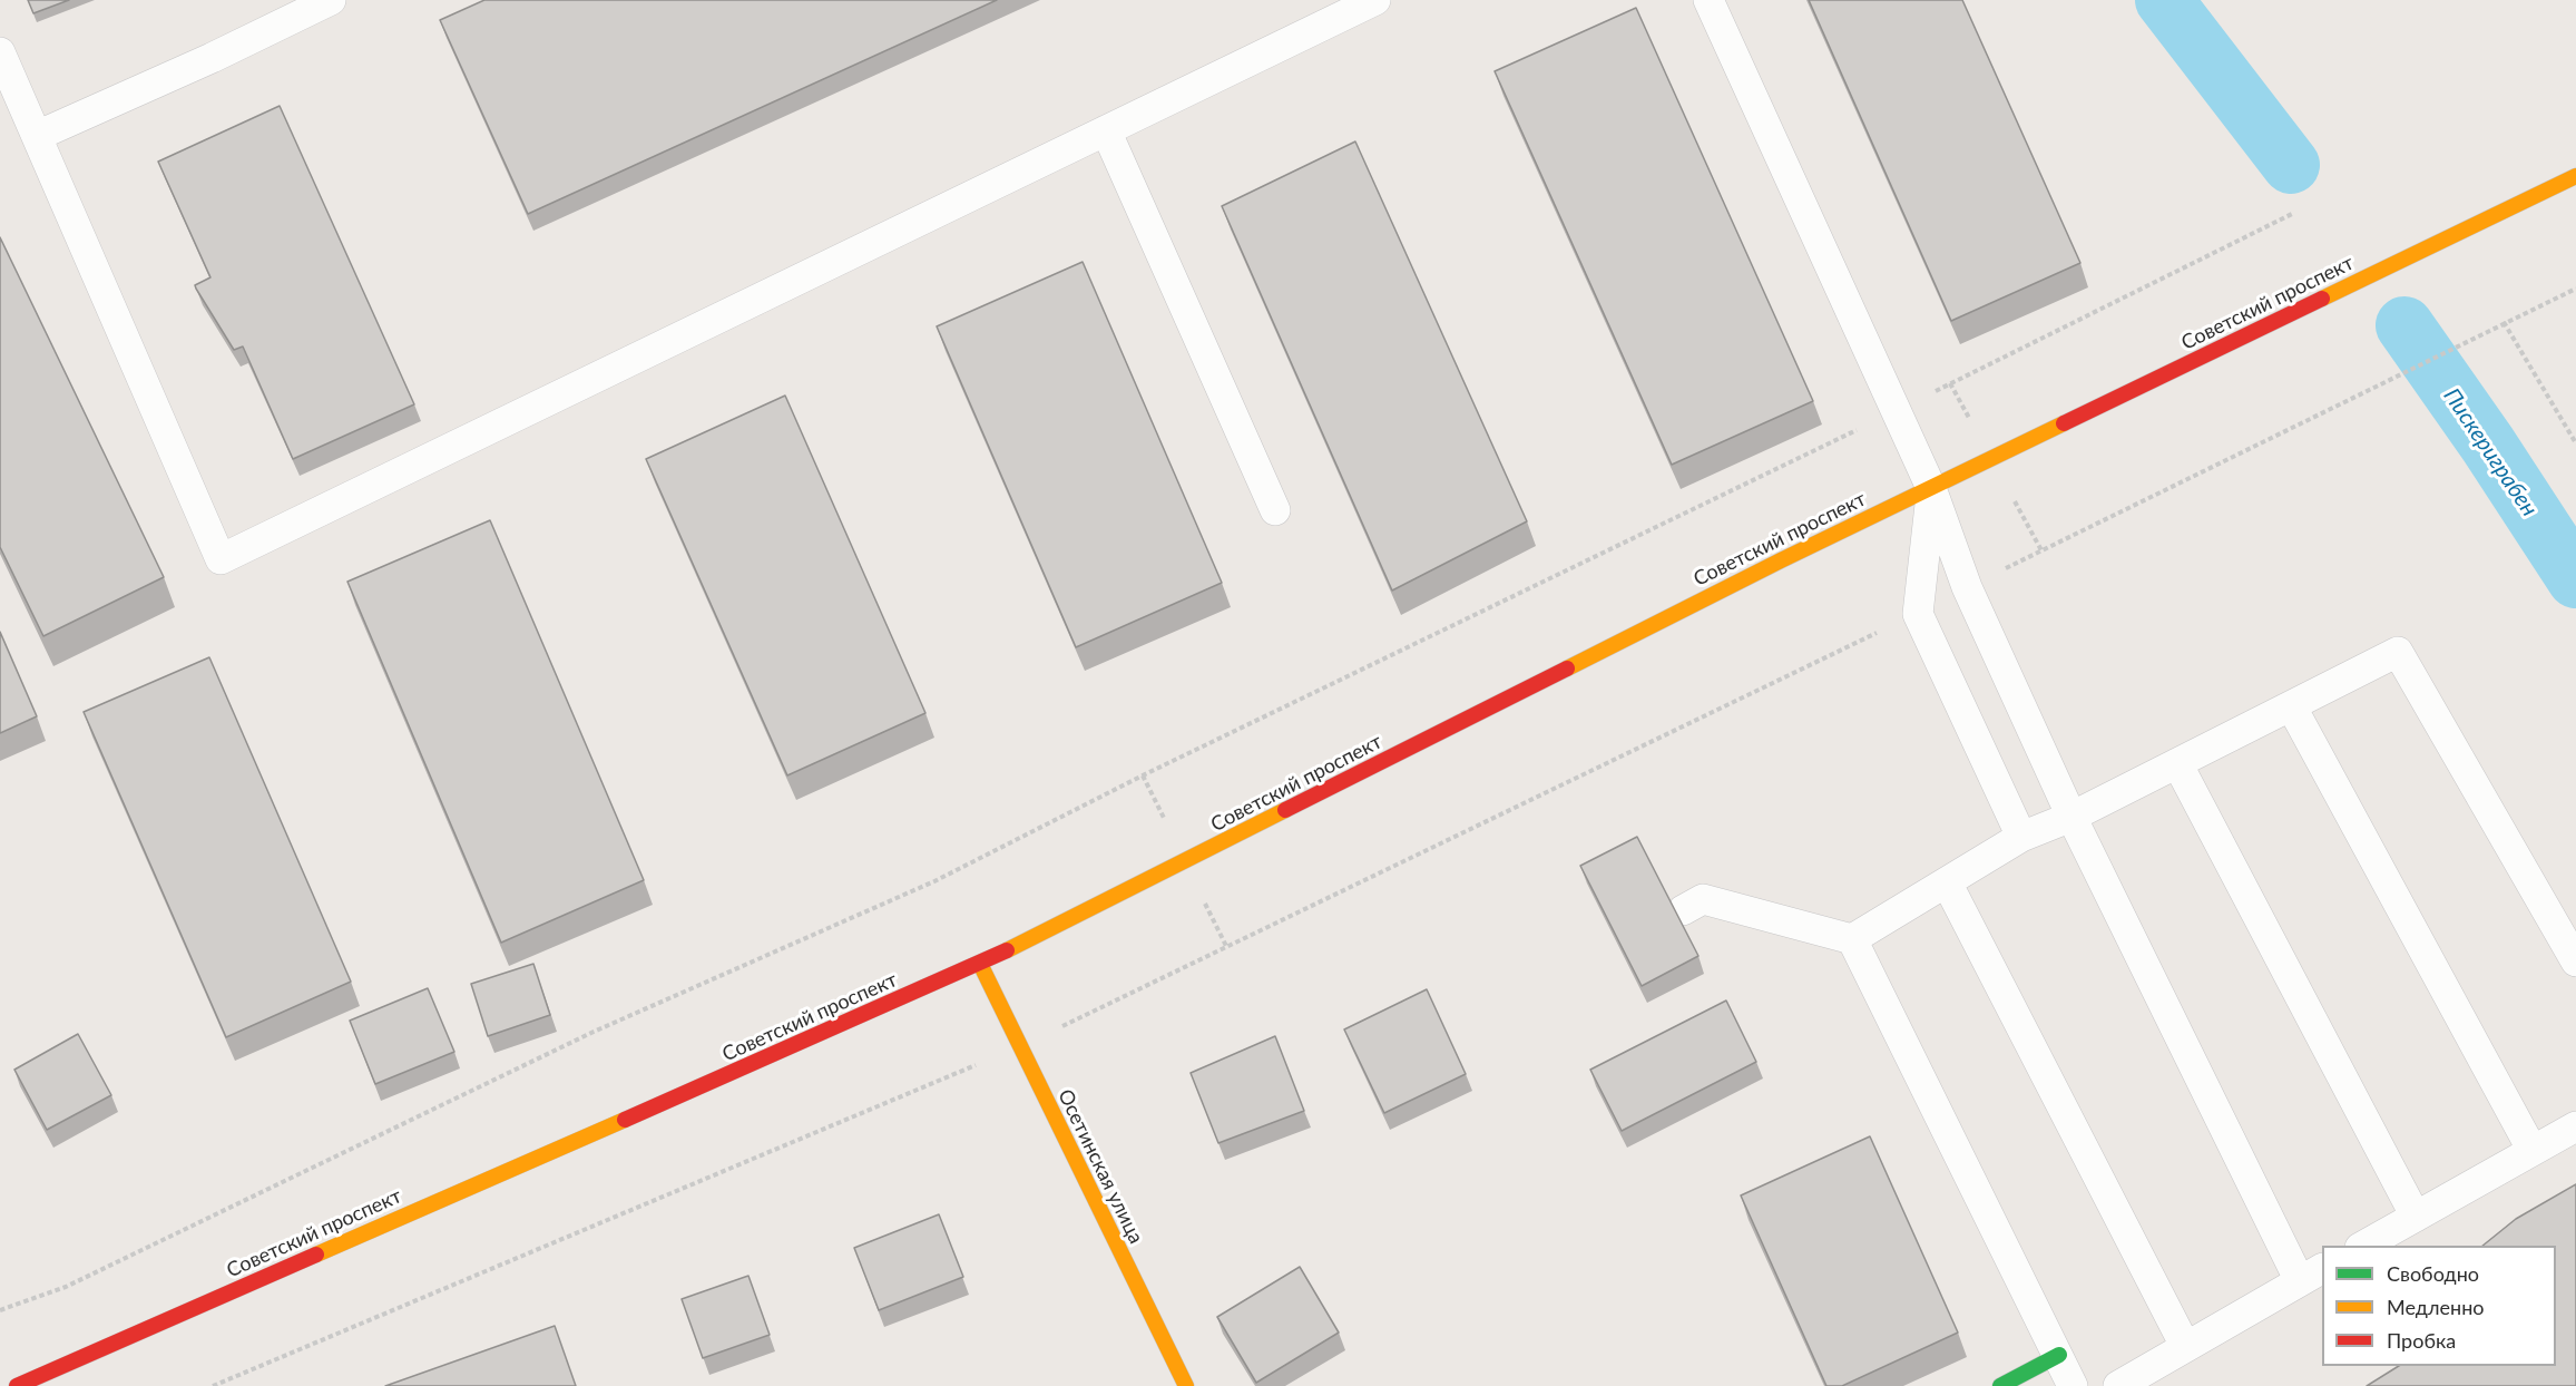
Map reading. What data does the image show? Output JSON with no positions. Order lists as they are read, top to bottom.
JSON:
{
  "streets": {
    "main road": ["Советский проспект", "Осетинская улица"]
  },
  "crossings": [
    ["Советский проспект", "Осетинская улица"]
  ],
  "water": ["Пискериграбен"],
  "legend": ["Свободно", "Медленно", "Пробка"]
}
